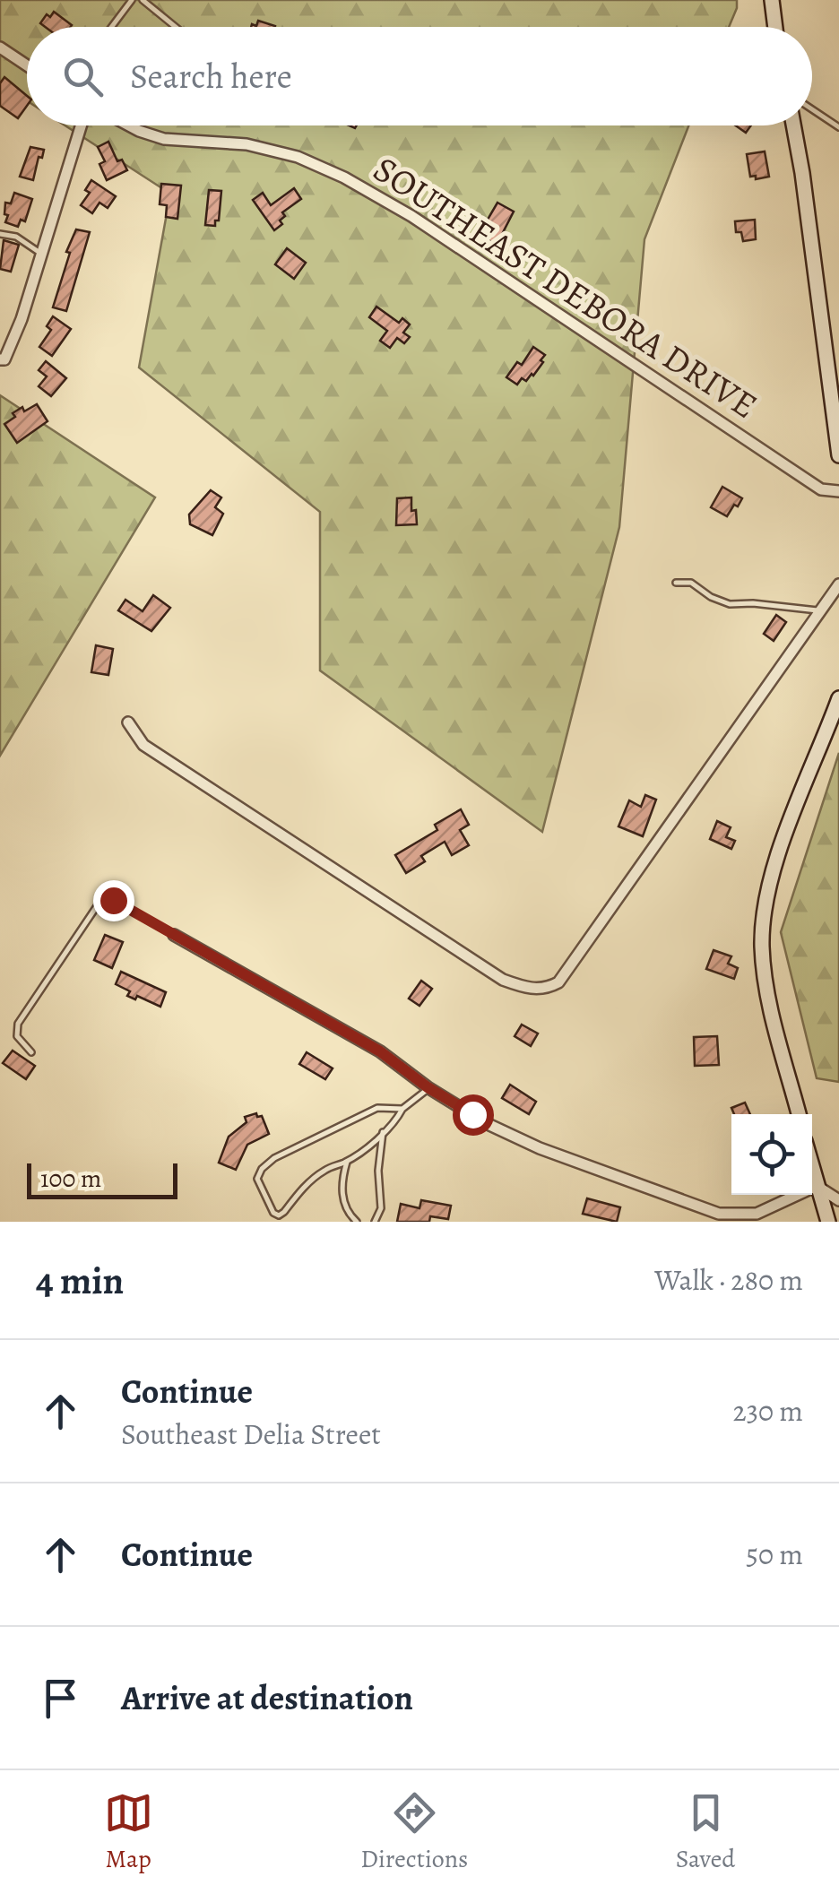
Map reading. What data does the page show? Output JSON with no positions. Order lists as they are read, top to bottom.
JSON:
{
  "streets": {
    "street": ["SOUTHEAST DEBORA DRIVE"]
  },
  "scale_bar": "100 m",
  "page": {
    "search": "Search here",
    "scale": "100 m",
    "heading": ["4 min", "Walk · 280 m"],
    "list": [
      ["Continue", "Southeast Delia Street", "230 m"],
      ["Continue", "50 m"],
      "Arrive at destination"
    ],
    "nav": ["Map", "Directions", "Saved"]
  }
}
